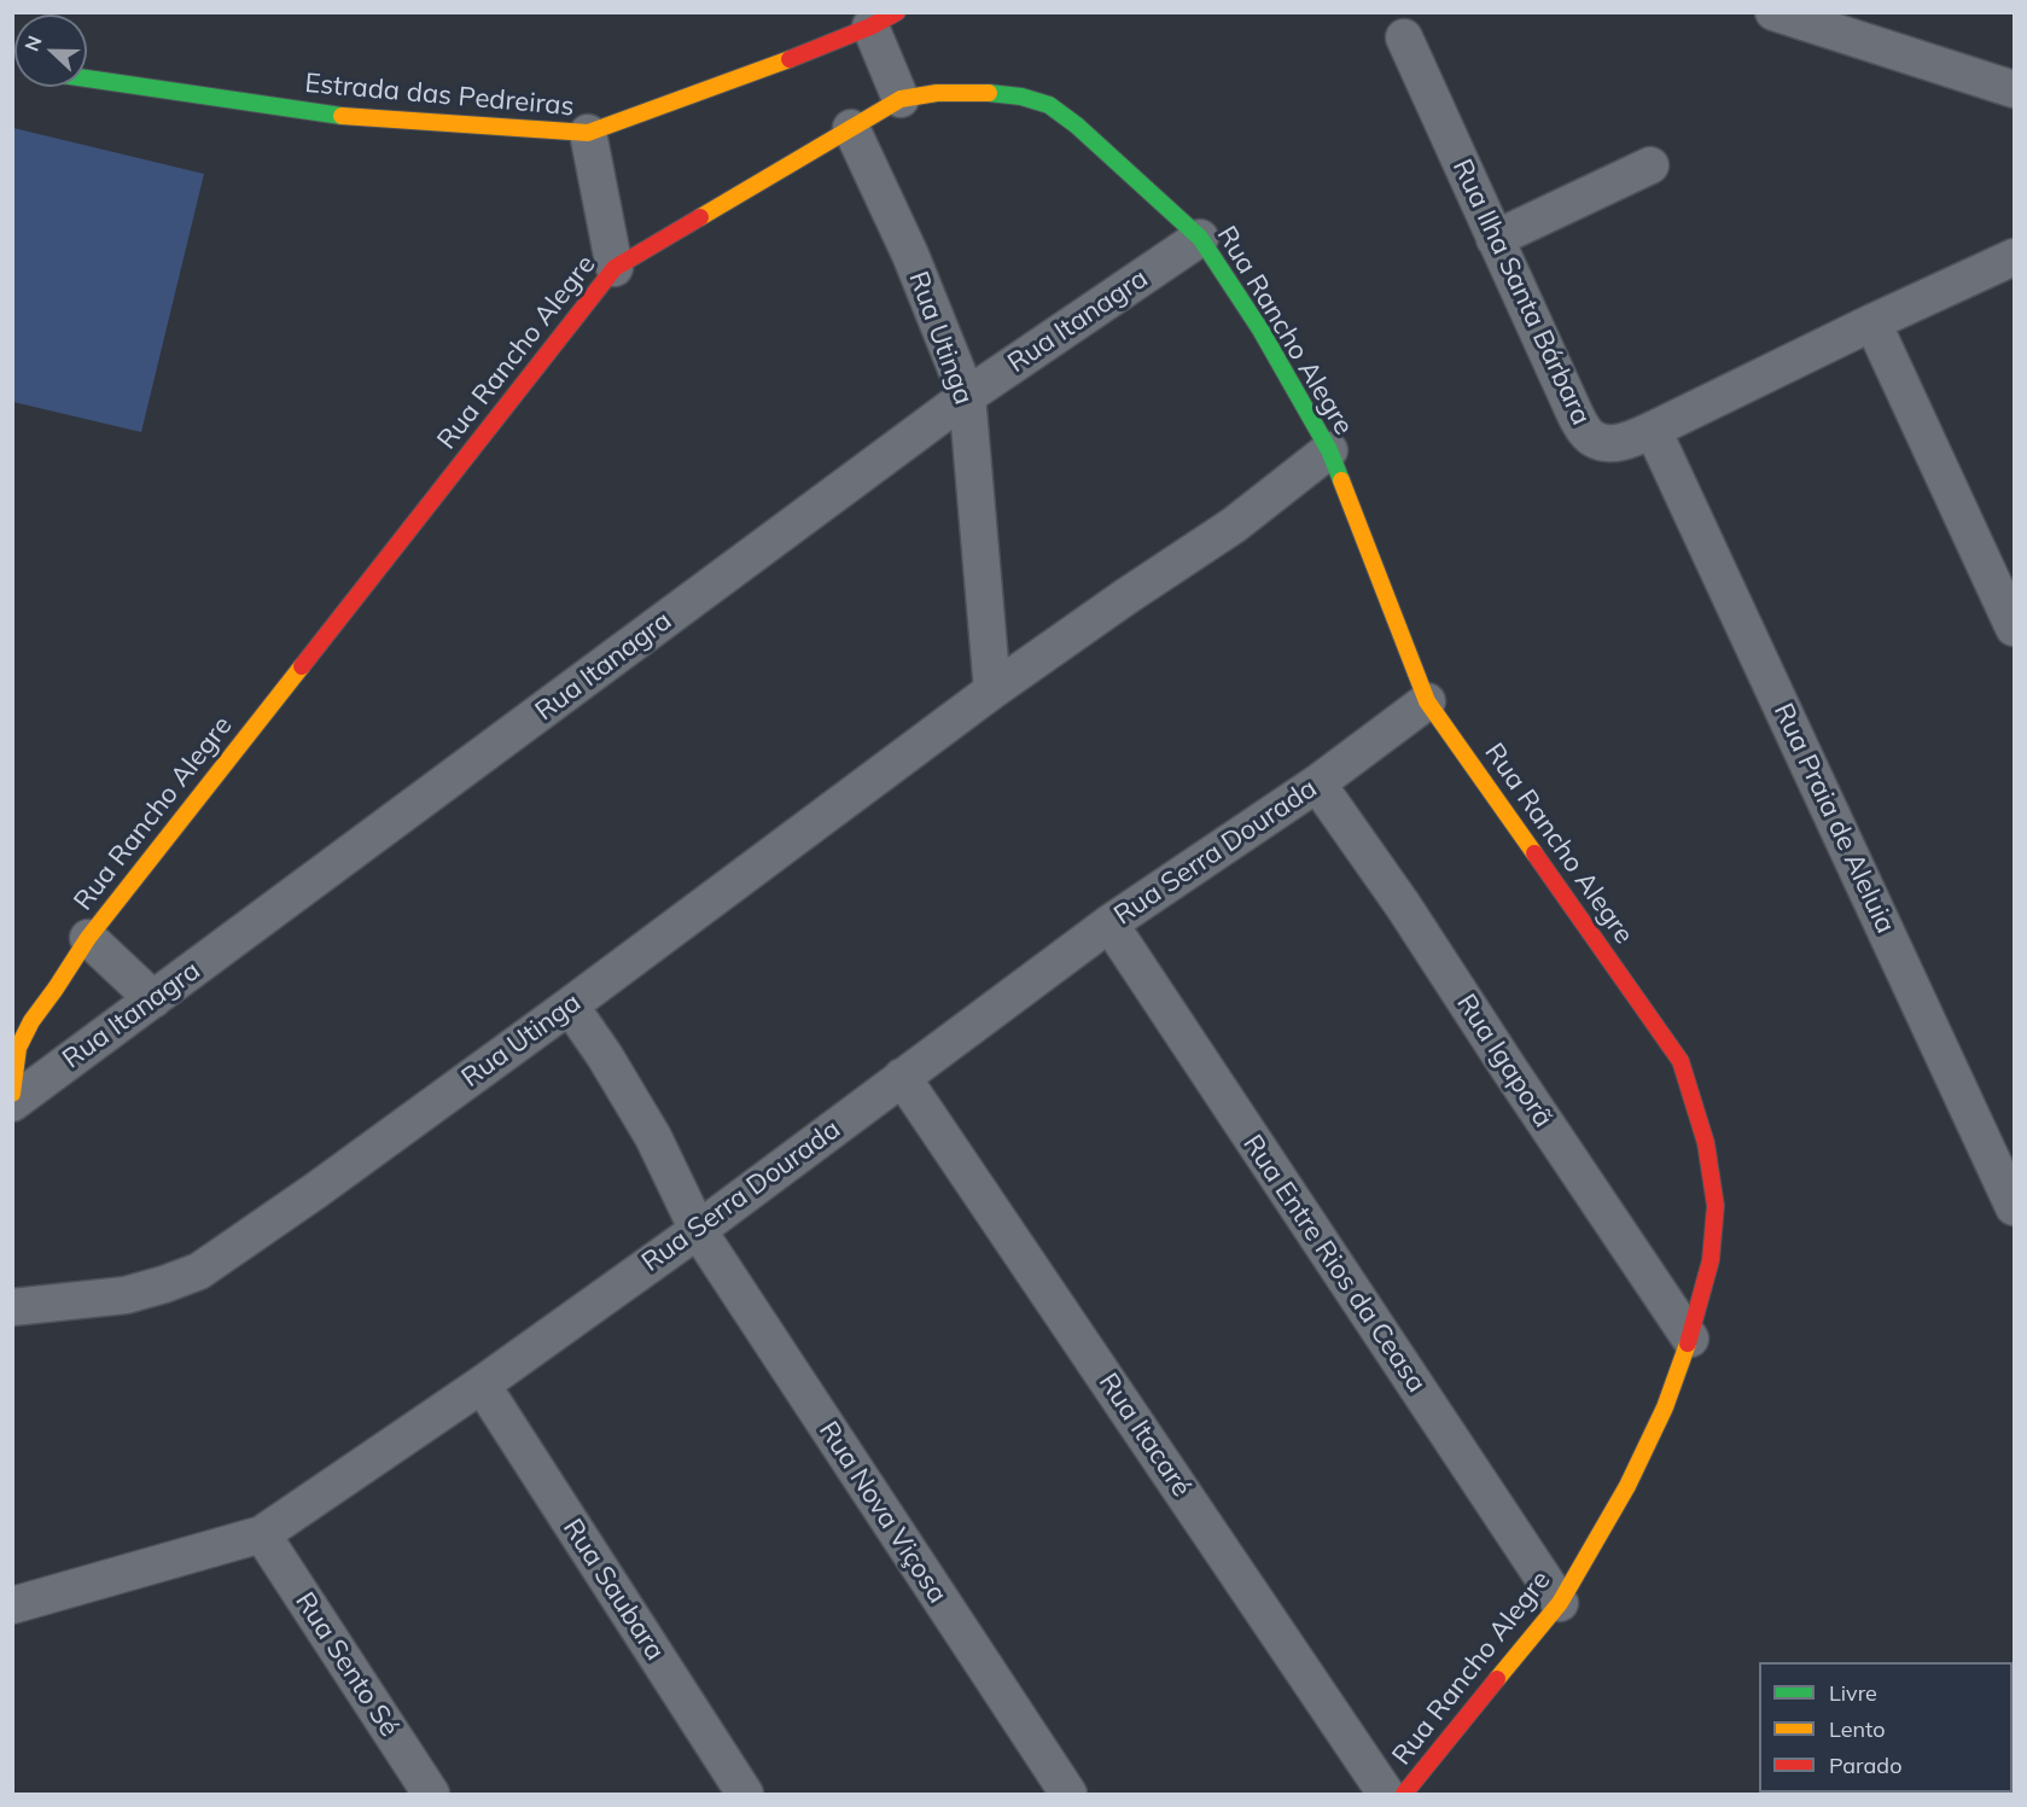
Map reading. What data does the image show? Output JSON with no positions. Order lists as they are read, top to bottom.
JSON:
{
  "streets": {
    "street": [
      "Estrada das Pedreiras",
      "Rua Ilha Santa Bárbara",
      "Rua Itanagra",
      "Rua Rancho Alegre",
      "Rua Utinga",
      "Rua Praia de Aleluia",
      "Rua Serra Dourada",
      "Rua Igaporã",
      "Rua Entre Rios da Ceasa",
      "Rua Itacaré",
      "Rua Nova Viçosa",
      "Rua Saubara",
      "Rua Sento Sé"
    ]
  },
  "crossings": [
    ["Rua Ilha Santa Bárbara", "Rua Praia de Aleluia"],
    ["Rua Itanagra", "Rua Rancho Alegre"],
    ["Rua Itanagra", "Rua Utinga"],
    ["Rua Rancho Alegre", "Rua Utinga"],
    ["Rua Rancho Alegre", "Rua Serra Dourada"],
    ["Rua Rancho Alegre", "Rua Igaporã"],
    ["Rua Rancho Alegre", "Rua Entre Rios da Ceasa"],
    ["Rua Utinga", "Rua Nova Viçosa"],
    ["Rua Serra Dourada", "Rua Igaporã"],
    ["Rua Serra Dourada", "Rua Entre Rios da Ceasa"],
    ["Rua Serra Dourada", "Rua Itacaré"],
    ["Rua Serra Dourada", "Rua Nova Viçosa"],
    ["Rua Serra Dourada", "Rua Saubara"],
    ["Rua Serra Dourada", "Rua Sento Sé"]
  ],
  "legend": ["Livre", "Lento", "Parado"],
  "north": "left"
}
